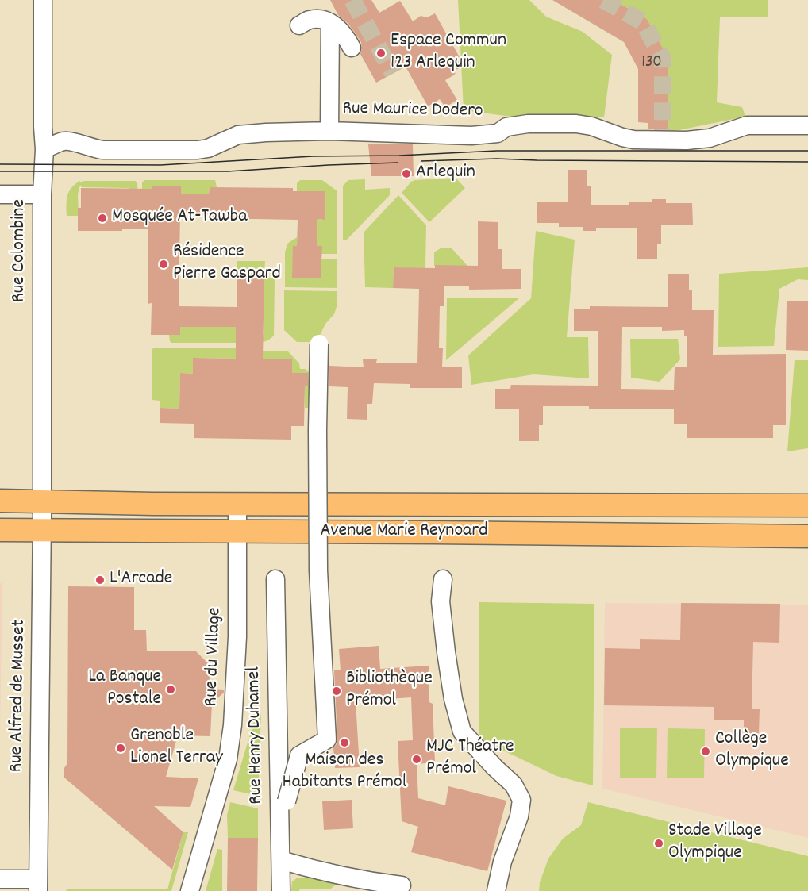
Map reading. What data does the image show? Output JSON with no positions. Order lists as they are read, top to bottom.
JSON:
{
  "streets": {
    "main road": ["Avenue Marie Reynoard"],
    "street": [
      "Rue Maurice Dodero",
      "Rue Colombine",
      "Rue du Village",
      "Rue Alfred de Musset",
      "Rue Henry Duhamel"
    ]
  },
  "crossings": [
    ["Rue Maurice Dodero", "Rue Colombine"],
    ["Rue Colombine", "Avenue Marie Reynoard"],
    ["Rue Colombine", "Rue Alfred de Musset"],
    ["Avenue Marie Reynoard", "Rue du Village"],
    ["Avenue Marie Reynoard", "Rue Alfred de Musset"]
  ],
  "places": [
    "Espace Commun 123 Arlequin",
    "Arlequin",
    "Mosquée At-Tawba",
    "Résidence Pierre Gaspard",
    "L'Arcade",
    "La Banque Postale",
    "Bibliothèque Prémol",
    "Maison des Habitants Prémol",
    "Grenoble Lionel Terray",
    "Collège Olympique",
    "MJC Théatre Prémol",
    "Stade Village Olympique"
  ],
  "house_numbers": ["130"]
}
